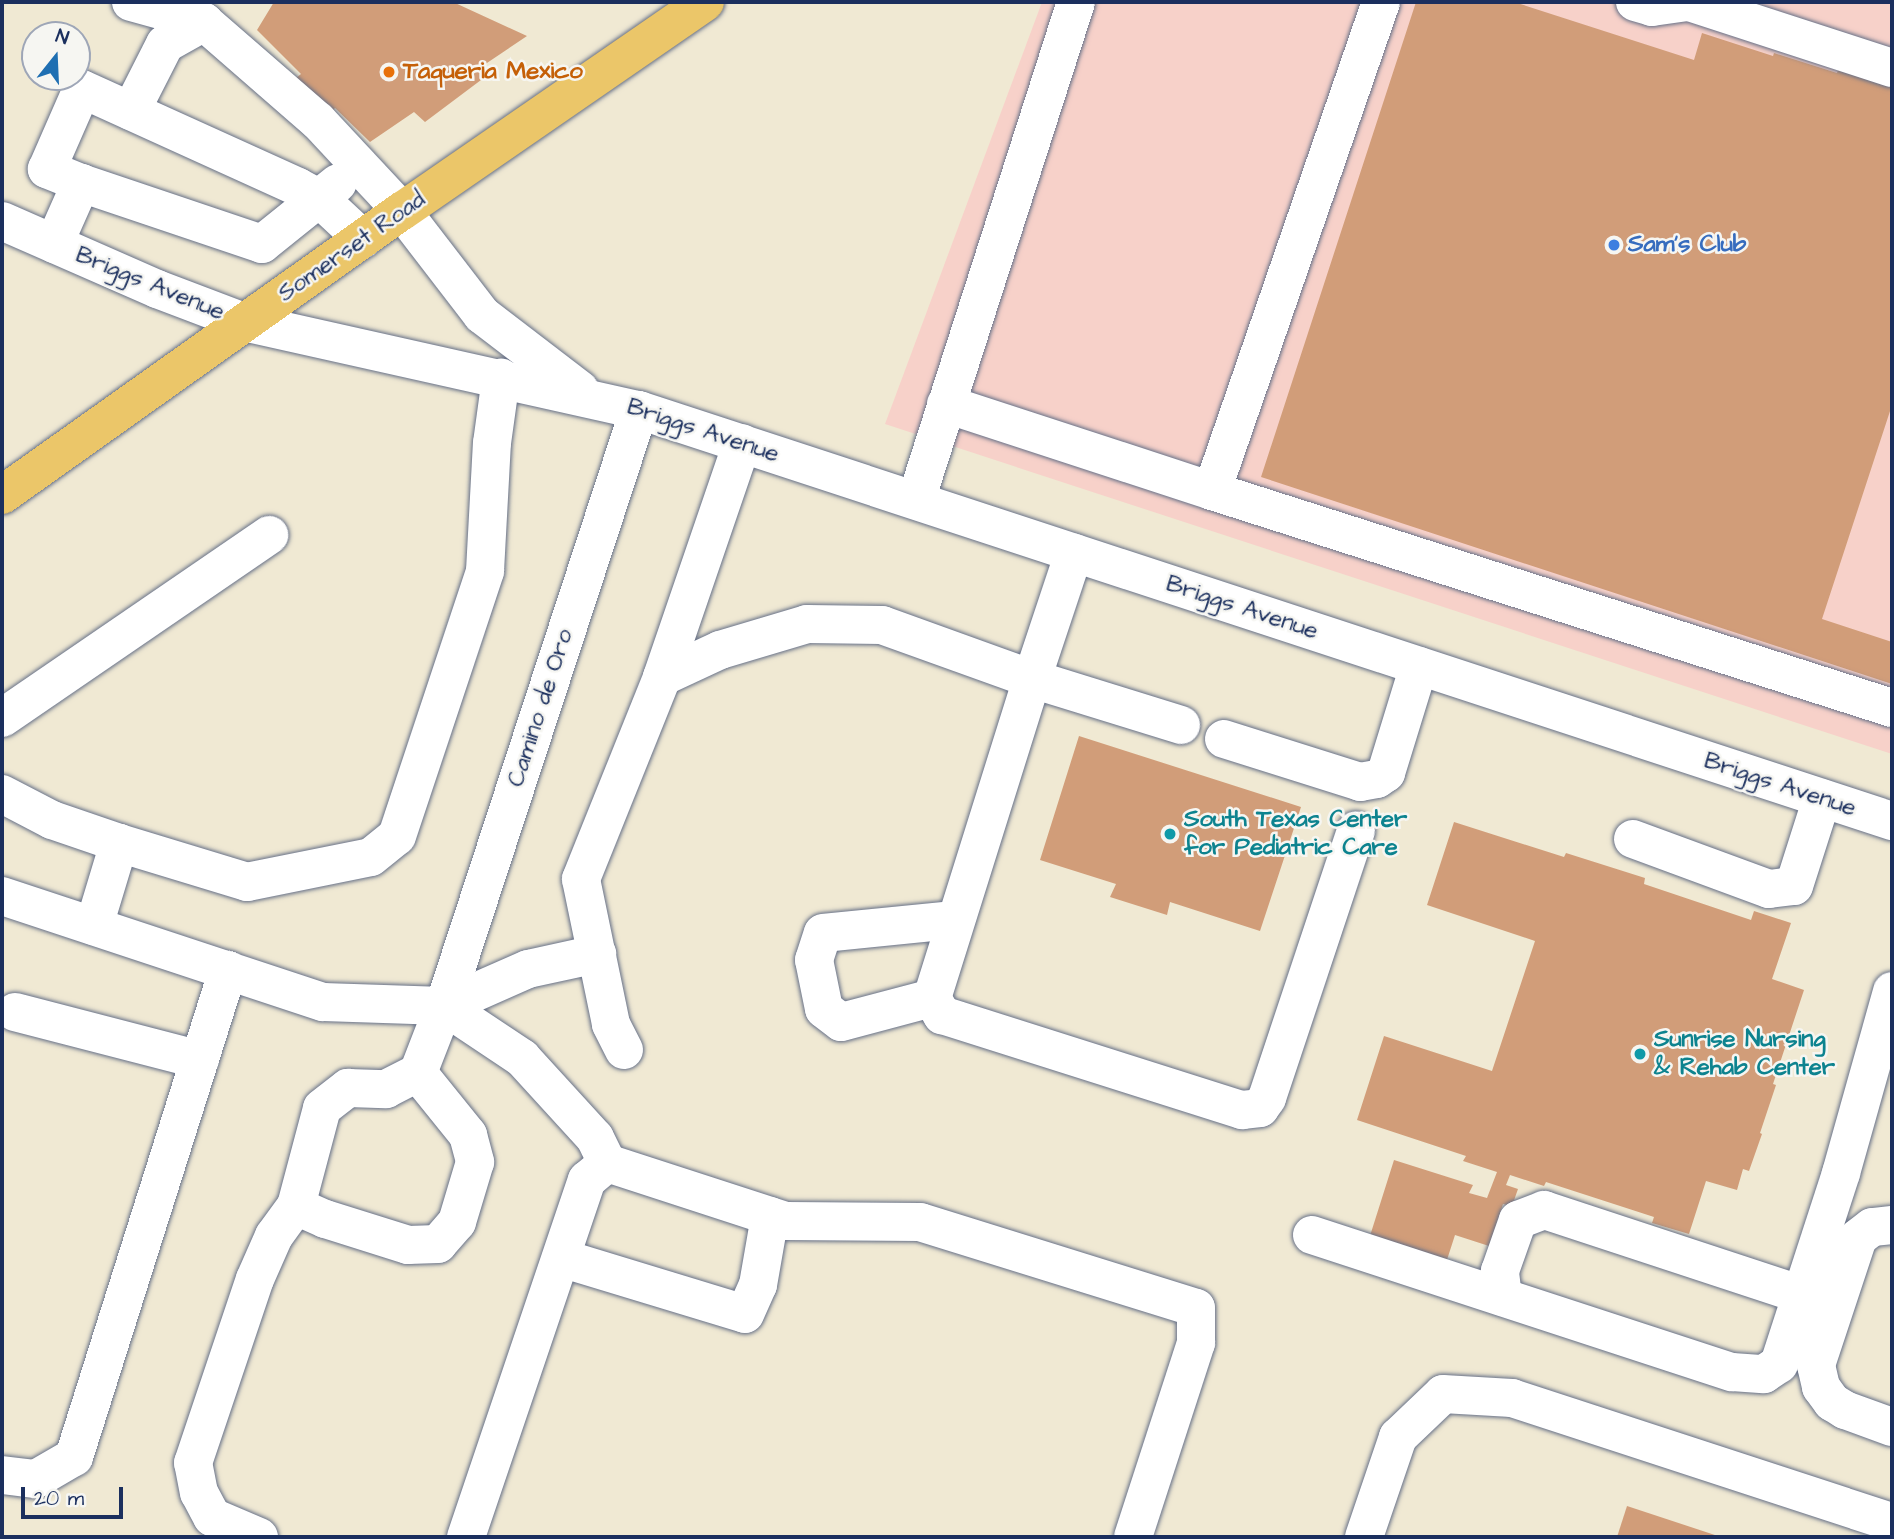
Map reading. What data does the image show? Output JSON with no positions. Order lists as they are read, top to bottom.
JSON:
{
  "streets": {
    "main road": ["Somerset Road"],
    "street": ["Briggs Avenue", "Camino de Oro"]
  },
  "crossings": [
    ["Somerset Road", "Briggs Avenue"],
    ["Briggs Avenue", "Camino de Oro"]
  ],
  "places": [
    "Taqueria Mexico",
    "Sam's Club",
    "South Texas Center for Pediatric Care",
    "Sunrise Nursing & Rehab Center"
  ],
  "scale_bar": "20 m",
  "north": "top"
}
